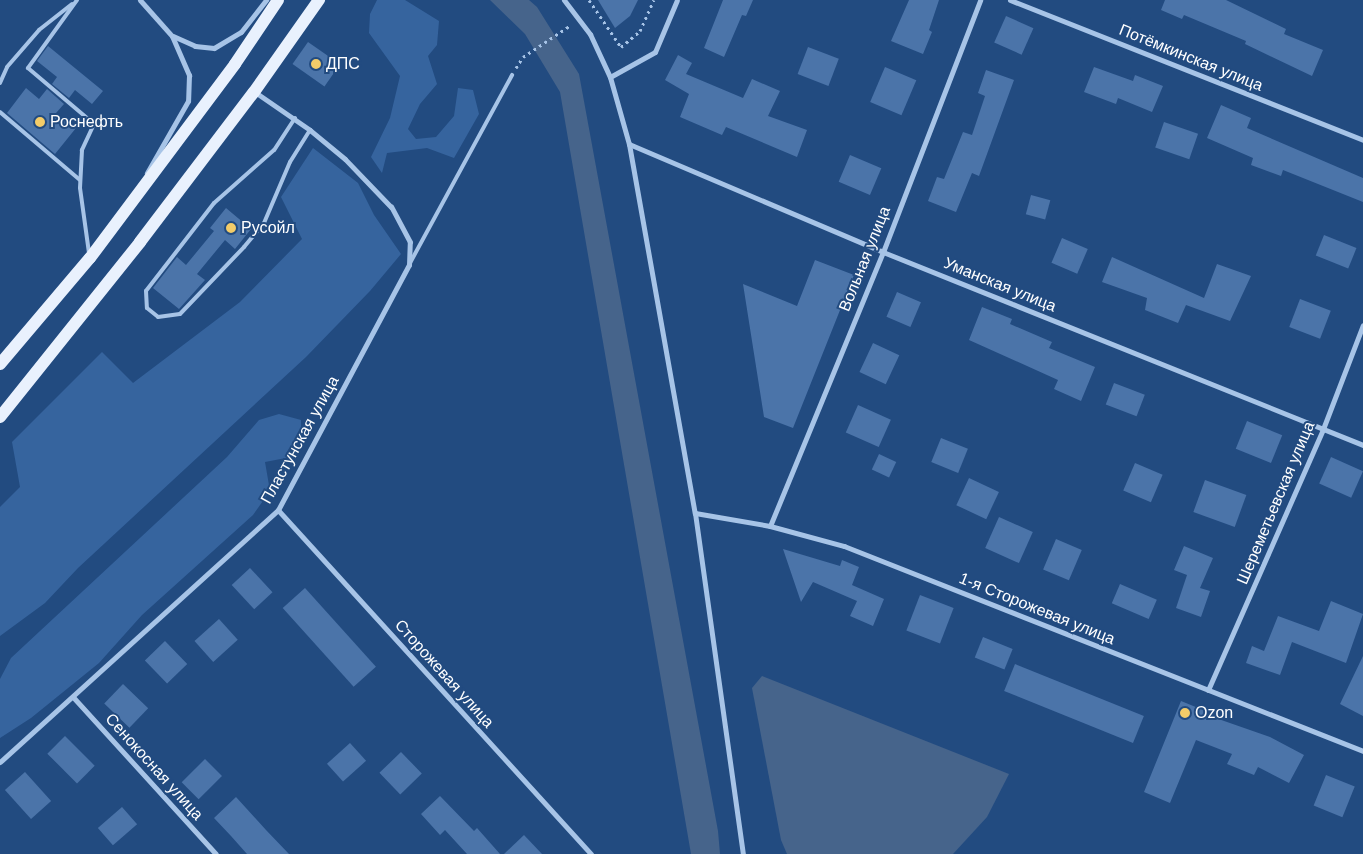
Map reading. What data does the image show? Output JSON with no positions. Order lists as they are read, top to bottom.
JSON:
{
  "streets": {
    "street": [
      "Потёмкинская улица",
      "Вольная улица",
      "Уманская улица",
      "Пластунская улица",
      "Шереметьевская улица",
      "1-я Сторожевая улица",
      "Сторожевая улица",
      "Сенокосная улица"
    ]
  },
  "crossings": [
    ["Вольная улица", "Уманская улица"],
    ["Вольная улица", "1-я Сторожевая улица"],
    ["Уманская улица", "Шереметьевская улица"],
    ["Пластунская улица", "Сторожевая улица"],
    ["Пластунская улица", "Сенокосная улица"],
    ["Шереметьевская улица", "1-я Сторожевая улица"]
  ],
  "places": [
    "ДПС",
    "Роснефть",
    "Русойл",
    "Ozon"
  ]
}
